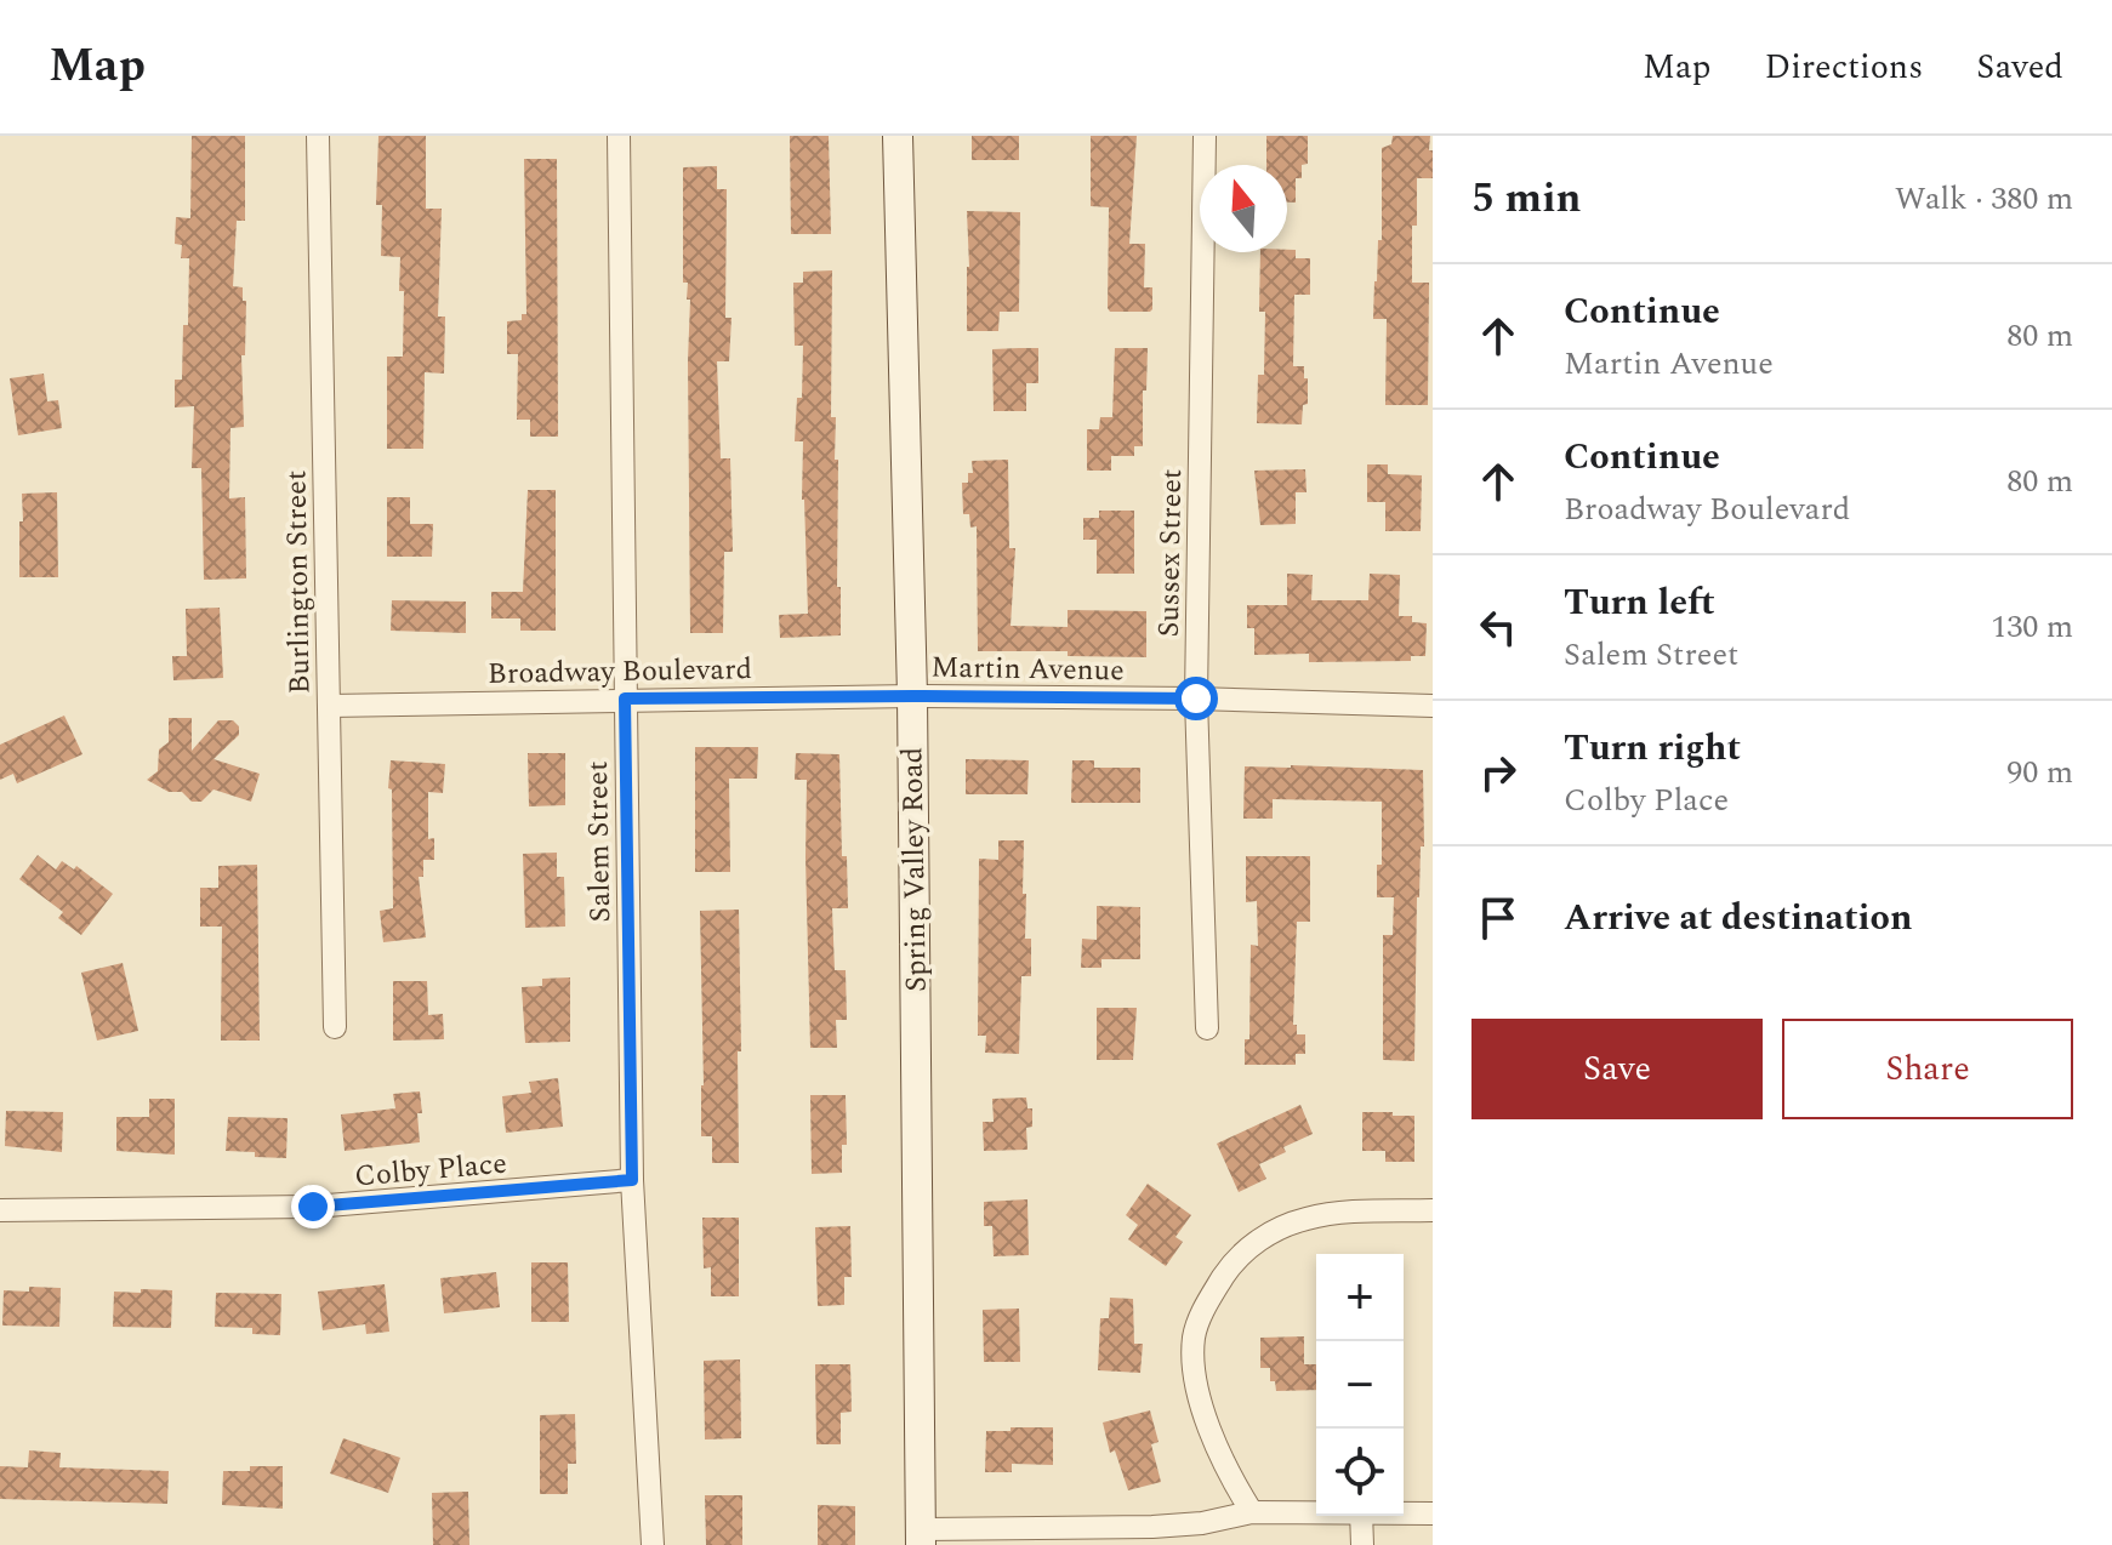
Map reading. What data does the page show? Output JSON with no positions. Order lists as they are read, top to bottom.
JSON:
{
  "streets": {
    "street": [
      "Sussex Street",
      "Burlington Street",
      "Martin Avenue",
      "Broadway Boulevard",
      "Salem Street",
      "Spring Valley Road",
      "Colby Place"
    ]
  },
  "crossings": [
    ["Sussex Street", "Martin Avenue"],
    ["Burlington Street", "Broadway Boulevard"],
    ["Martin Avenue", "Broadway Boulevard"],
    ["Martin Avenue", "Spring Valley Road"],
    ["Broadway Boulevard", "Salem Street"],
    ["Broadway Boulevard", "Spring Valley Road"],
    ["Salem Street", "Colby Place"]
  ],
  "north": "top",
  "page": {
    "header": "Map",
    "nav": ["Map", "Directions", "Saved"],
    "heading": ["5 min", "Walk · 380 m"],
    "list": [
      ["Continue", "Martin Avenue", "80 m"],
      ["Continue", "Broadway Boulevard", "80 m"],
      ["Turn left", "Salem Street", "130 m"],
      ["Turn right", "Colby Place", "90 m"],
      "Arrive at destination"
    ],
    "buttons": ["Save", "Share"],
    "map_buttons": ["+", "−"]
  }
}
